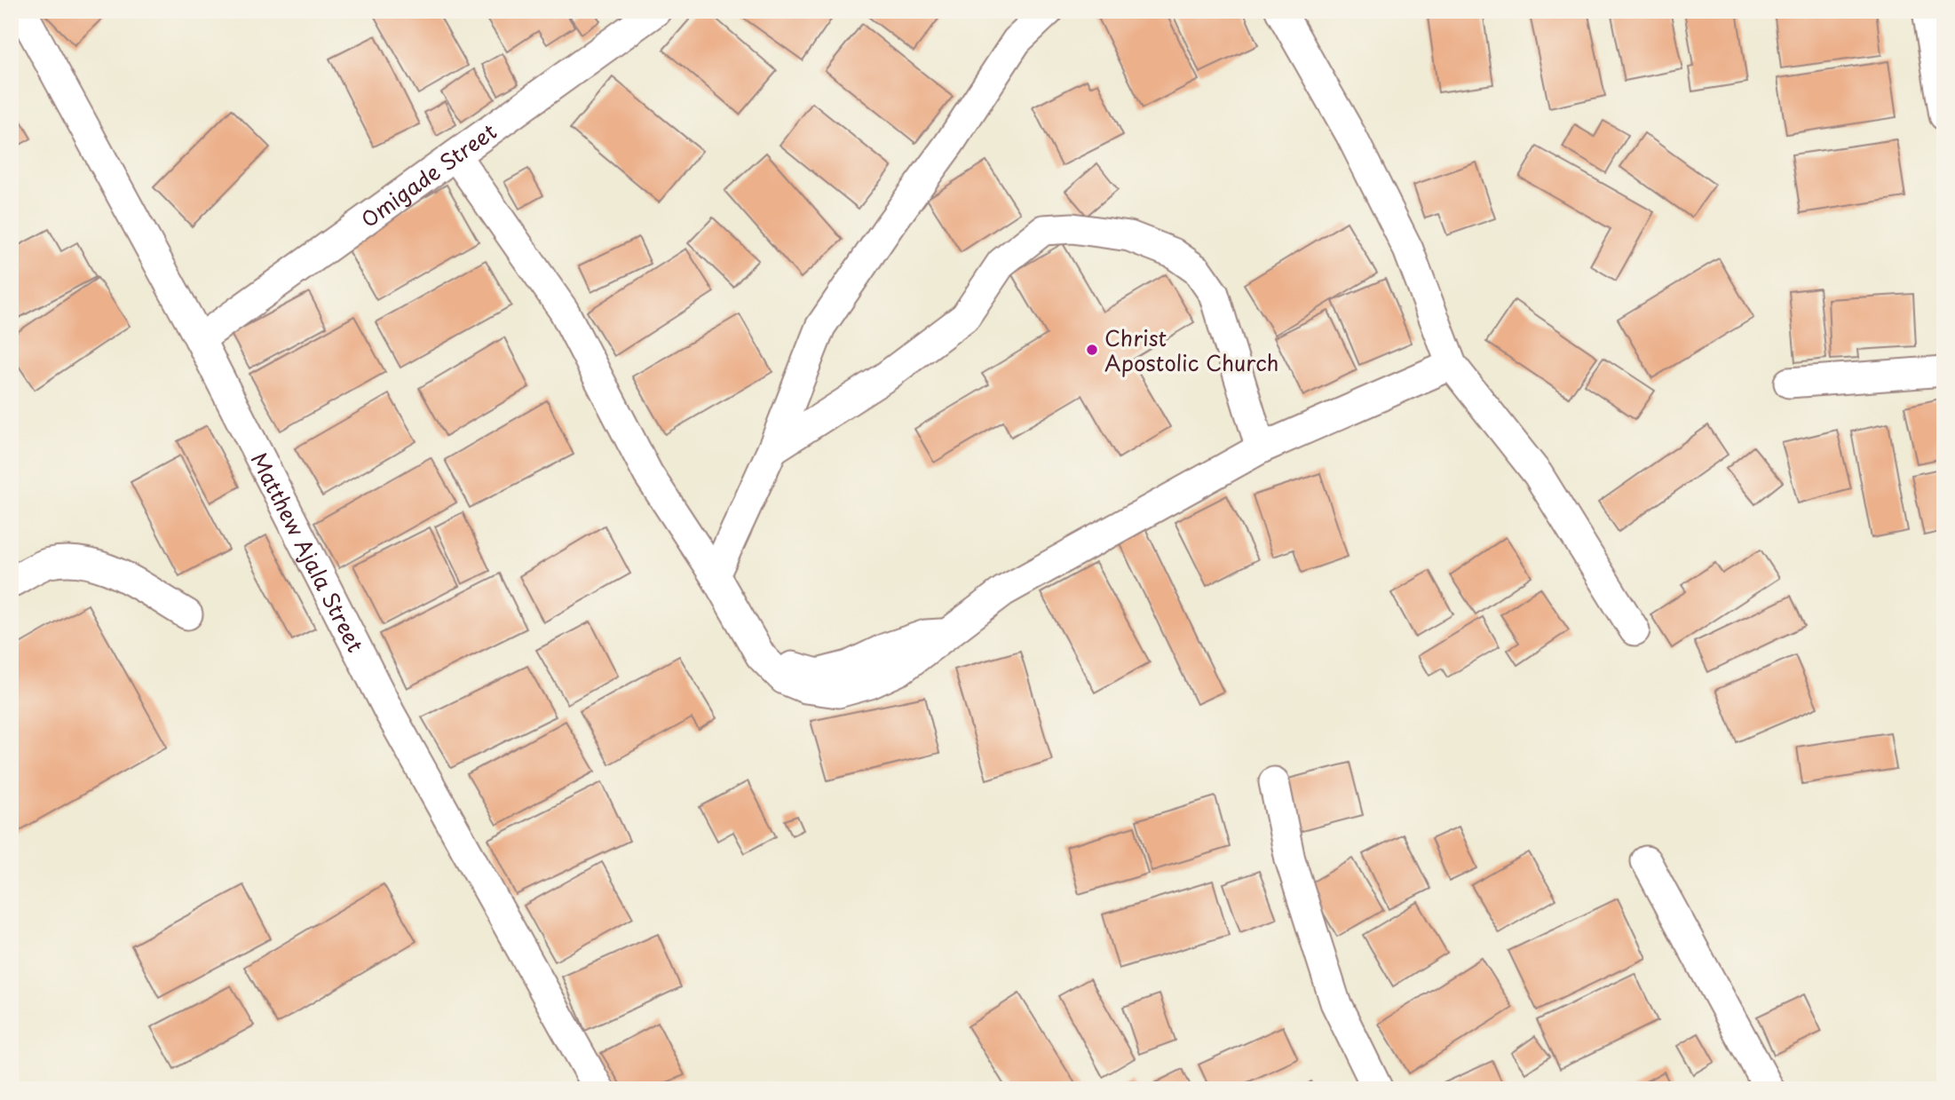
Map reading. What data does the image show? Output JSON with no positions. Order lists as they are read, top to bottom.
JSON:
{
  "streets": {
    "street": ["Omigade Street", "Matthew Ajala Street"]
  },
  "crossings": [
    ["Omigade Street", "Matthew Ajala Street"]
  ],
  "places": ["Christ Apostolic Church"]
}
